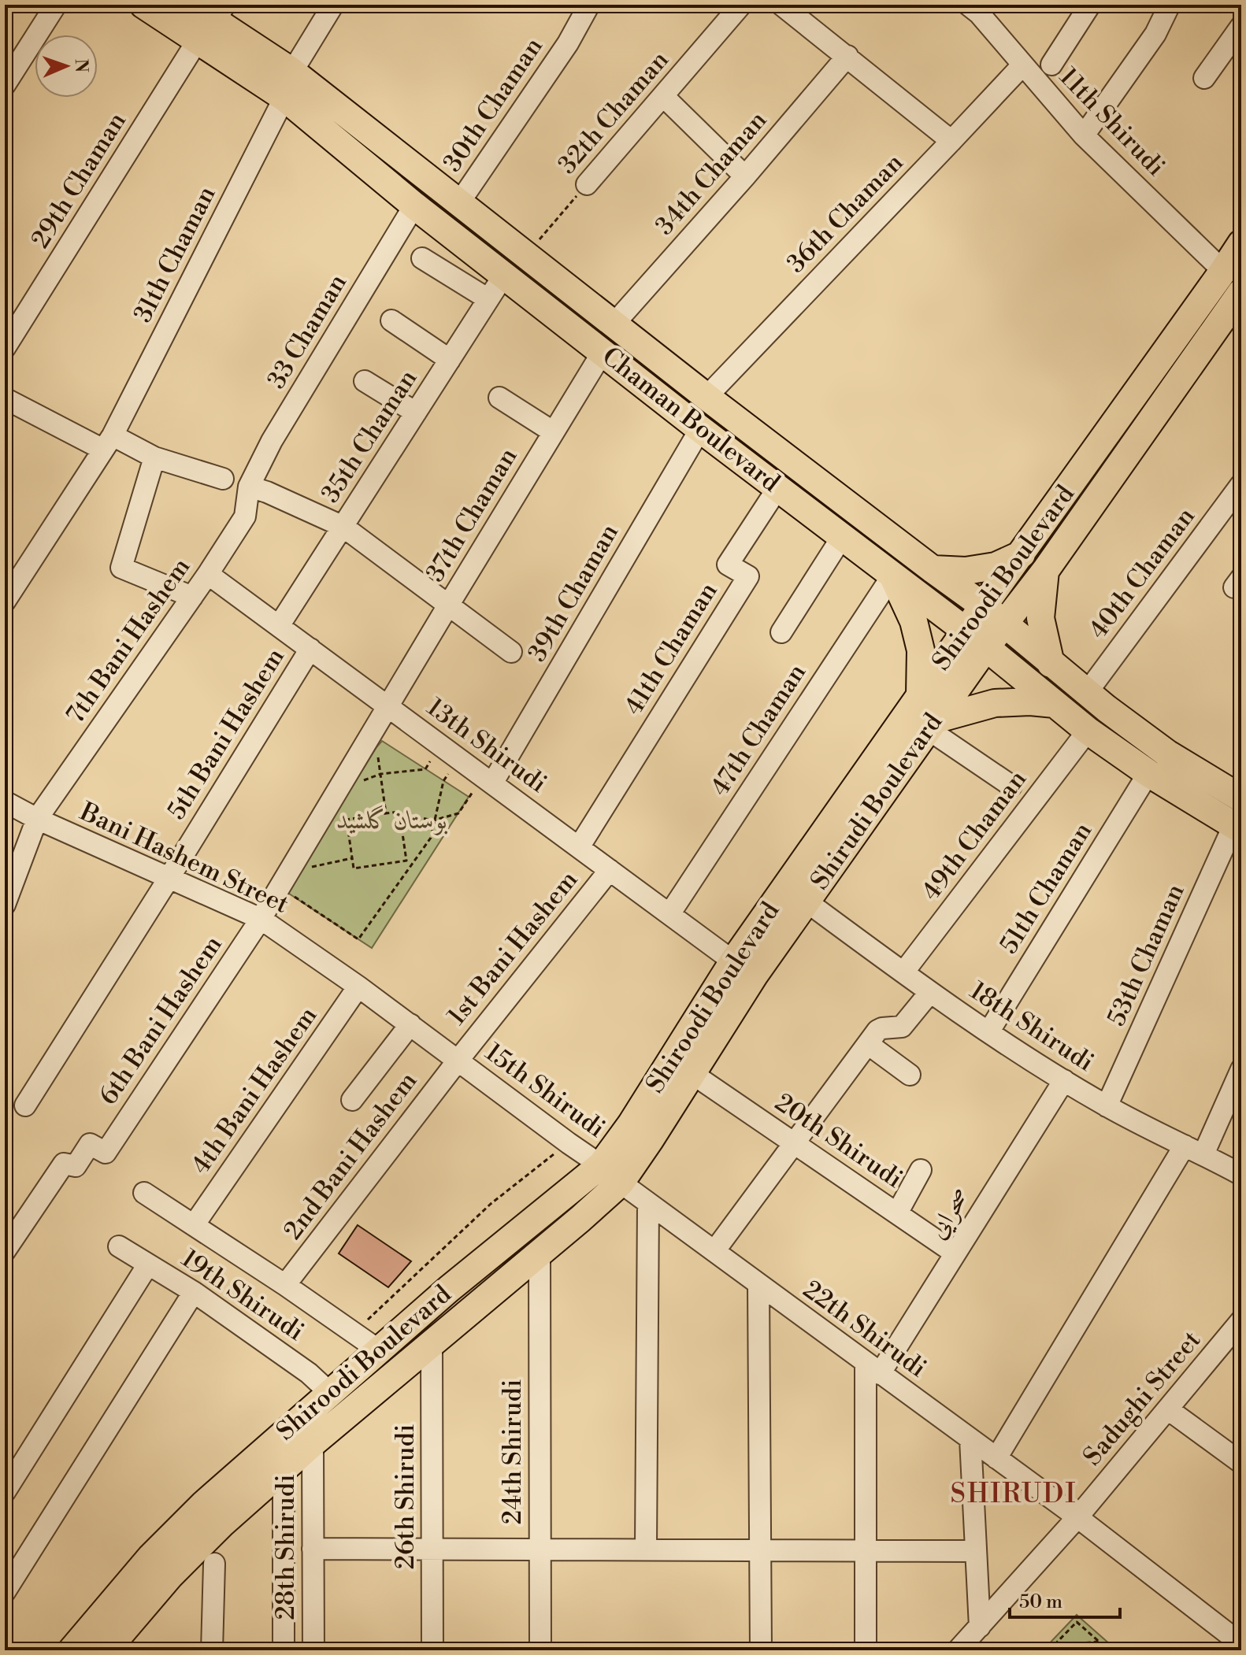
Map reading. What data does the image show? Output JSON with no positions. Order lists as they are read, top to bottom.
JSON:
{
  "streets": {
    "main road": ["Chaman Boulevard", "Shiroodi Boulevard", "Shirudi Boulevard"],
    "street": [
      "30th Chaman",
      "32th Chaman",
      "11th Shirudi",
      "34th Chaman",
      "29th Chaman",
      "36th Chaman",
      "31th Chaman",
      "33 Chaman",
      "35th Chaman",
      "37th Chaman",
      "40th Chaman",
      "39th Chaman",
      "7th Bani Hashem",
      "41th Chaman",
      "47th Chaman",
      "5th Bani Hashem",
      "13th Shirudi",
      "49th Chaman",
      "Bani Hashem Street",
      "51th Chaman",
      "1st Bani Hashem",
      "53th Chaman",
      "6th Bani Hashem",
      "18th Shirudi",
      "4th Bani Hashem",
      "15th Shirudi",
      "20th Shirudi",
      "2nd Bani Hashem",
      "صحرایی",
      "19th Shirudi",
      "22th Shirudi",
      "Sadughi Street",
      "24th Shirudi",
      "26th Shirudi",
      "28th Shirudi"
    ]
  },
  "crossings": [
    ["30th Chaman", "Chaman Boulevard"],
    ["32th Chaman", "Chaman Boulevard"],
    ["11th Shirudi", "36th Chaman"],
    ["11th Shirudi", "Shiroodi Boulevard"],
    ["34th Chaman", "Chaman Boulevard"],
    ["29th Chaman", "Chaman Boulevard"],
    ["36th Chaman", "Chaman Boulevard"],
    ["31th Chaman", "Chaman Boulevard"],
    ["33 Chaman", "Chaman Boulevard"],
    ["33 Chaman", "7th Bani Hashem"],
    ["Chaman Boulevard", "35th Chaman"],
    ["Chaman Boulevard", "37th Chaman"],
    ["Chaman Boulevard", "40th Chaman"],
    ["Chaman Boulevard", "Shiroodi Boulevard"],
    ["Chaman Boulevard", "39th Chaman"],
    ["Chaman Boulevard", "41th Chaman"],
    ["Chaman Boulevard", "47th Chaman"],
    ["Chaman Boulevard", "Shirudi Boulevard"],
    ["Chaman Boulevard", "49th Chaman"],
    ["Chaman Boulevard", "51th Chaman"],
    ["Chaman Boulevard", "53th Chaman"],
    ["35th Chaman", "13th Shirudi"],
    ["37th Chaman", "13th Shirudi"],
    ["37th Chaman", "6th Bani Hashem"],
    ["Shiroodi Boulevard", "13th Shirudi"],
    ["Shiroodi Boulevard", "Shirudi Boulevard"],
    ["Shiroodi Boulevard", "15th Shirudi"],
    ["Shiroodi Boulevard", "19th Shirudi"],
    ["39th Chaman", "13th Shirudi"],
    ["7th Bani Hashem", "13th Shirudi"],
    ["7th Bani Hashem", "Bani Hashem Street"],
    ["41th Chaman", "13th Shirudi"],
    ["47th Chaman", "13th Shirudi"],
    ["5th Bani Hashem", "13th Shirudi"],
    ["5th Bani Hashem", "Bani Hashem Street"],
    ["13th Shirudi", "1st Bani Hashem"],
    ["Shirudi Boulevard", "18th Shirudi"],
    ["Shirudi Boulevard", "20th Shirudi"],
    ["Shirudi Boulevard", "22th Shirudi"],
    ["Shirudi Boulevard", "24th Shirudi"],
    ["Shirudi Boulevard", "26th Shirudi"],
    ["Shirudi Boulevard", "28th Shirudi"],
    ["49th Chaman", "18th Shirudi"],
    ["Bani Hashem Street", "1st Bani Hashem"],
    ["Bani Hashem Street", "6th Bani Hashem"],
    ["Bani Hashem Street", "4th Bani Hashem"],
    ["Bani Hashem Street", "15th Shirudi"],
    ["Bani Hashem Street", "2nd Bani Hashem"],
    ["51th Chaman", "18th Shirudi"],
    ["1st Bani Hashem", "15th Shirudi"],
    ["1st Bani Hashem", "2nd Bani Hashem"],
    ["53th Chaman", "18th Shirudi"],
    ["18th Shirudi", "صحرایی"],
    ["15th Shirudi", "2nd Bani Hashem"],
    ["20th Shirudi", "صحرایی"],
    ["صحرایی", "22th Shirudi"],
    ["22th Shirudi", "Sadughi Street"]
  ],
  "districts": ["SHIRUDI"],
  "parks": ["بوستان گلشید"],
  "scale_bar": "50 m",
  "north": "right"
}
